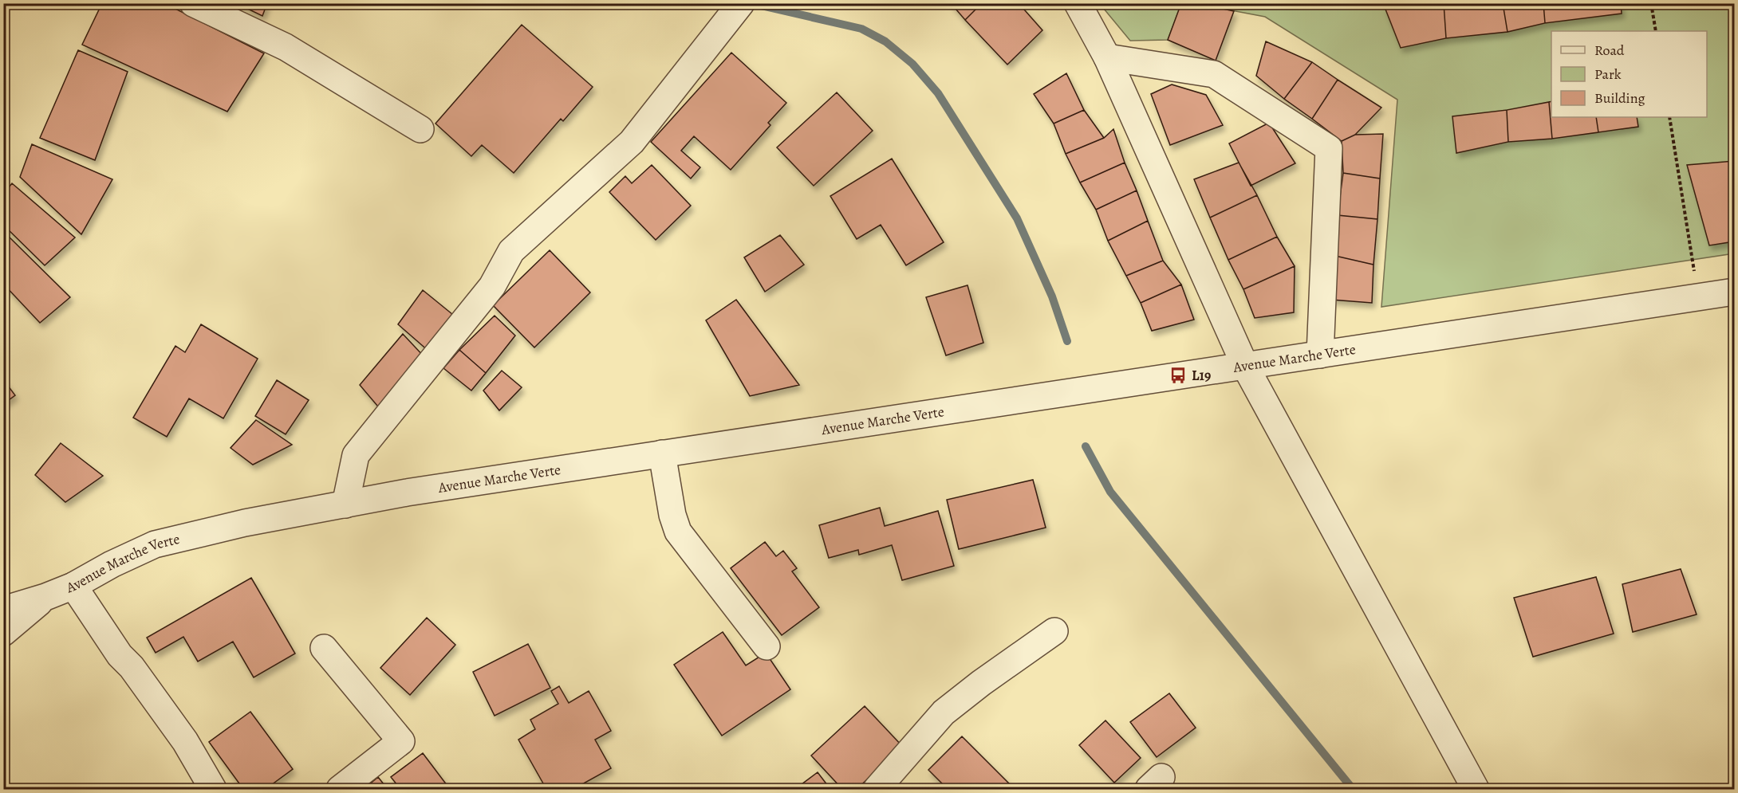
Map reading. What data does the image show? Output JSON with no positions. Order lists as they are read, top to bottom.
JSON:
{
  "streets": {
    "street": ["Avenue Marche Verte"]
  },
  "places": {
    "bus stop": ["L19"]
  },
  "legend": ["Road", "Park", "Building"]
}
